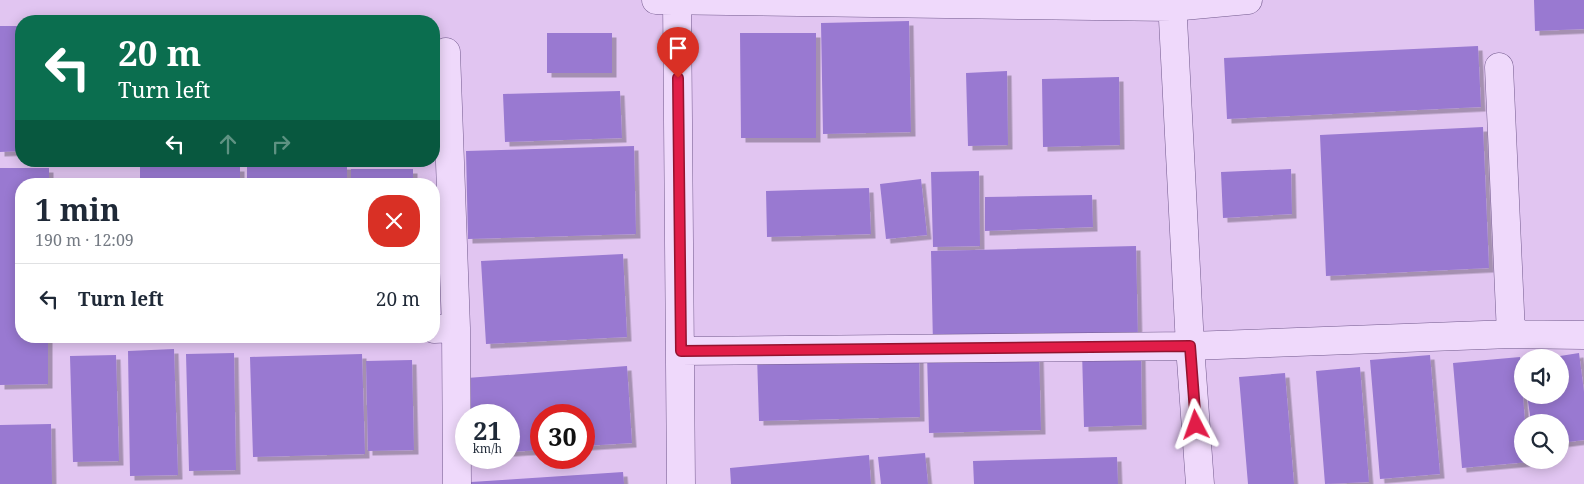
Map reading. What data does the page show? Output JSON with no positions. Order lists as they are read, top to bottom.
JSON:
{
  "page": {
    "turn": ["20 m", "Turn left"],
    "heading": ["1 min", "190 m · 12:09"],
    "list": [
      {
        "name": "Turn left",
        "value": "20 m"
      }
    ],
    "speed": "21 km/h",
    "limit": "30"
  }
}
